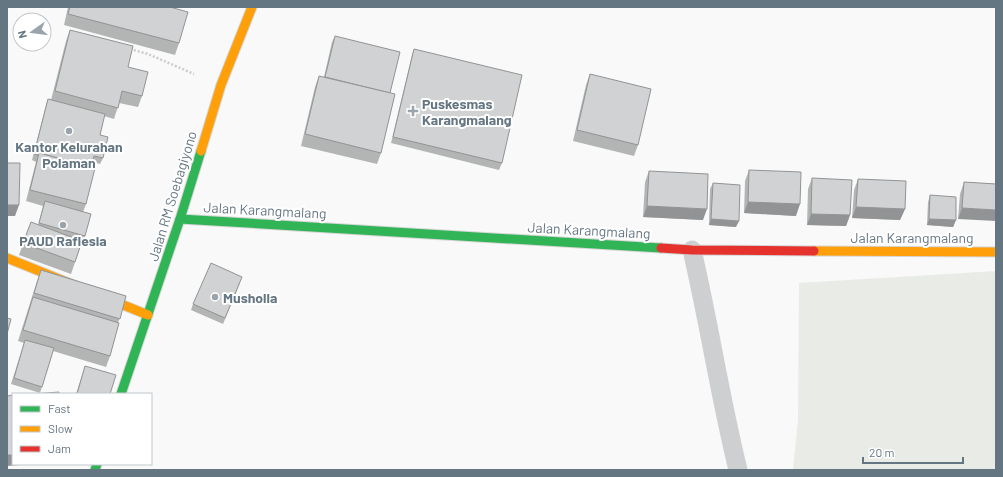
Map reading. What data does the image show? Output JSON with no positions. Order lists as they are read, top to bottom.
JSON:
{
  "streets": {
    "street": ["Jalan RM Soebagiyono", "Jalan Karangmalang"]
  },
  "crossings": [
    ["Jalan RM Soebagiyono", "Jalan Karangmalang"]
  ],
  "places": {
    "health": ["Puskesmas Karangmalang"],
    "other": ["Kantor Kelurahan Polaman", "PAUD Raflesia", "Musholla"]
  },
  "legend": ["Fast", "Slow", "Jam"],
  "scale_bar": "20 m",
  "north": "left"
}
